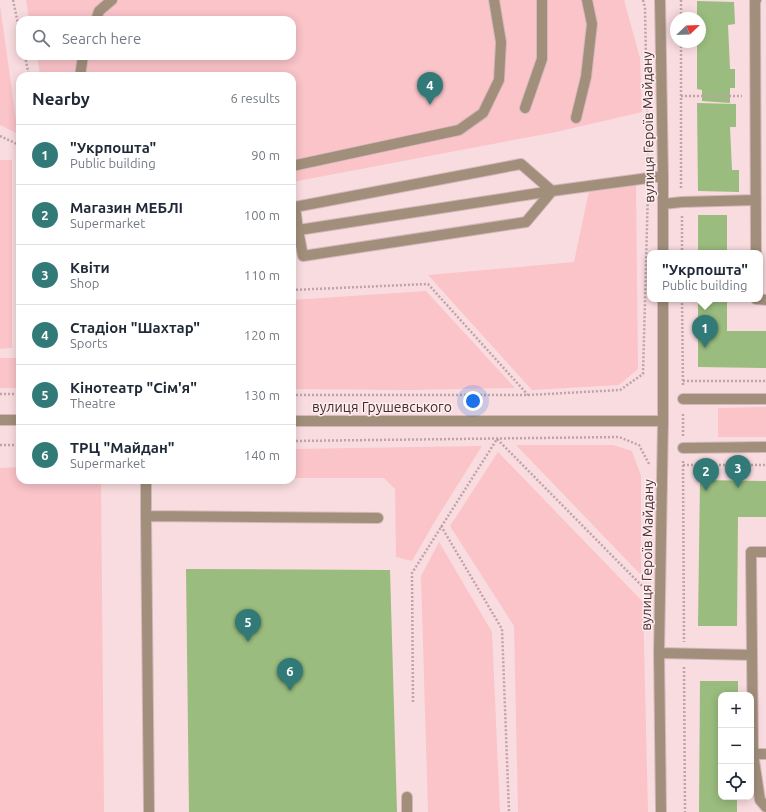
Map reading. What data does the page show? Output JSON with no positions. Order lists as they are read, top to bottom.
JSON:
{
  "streets": {
    "street": ["вулиця Героїв Майдану", "вулиця Грушевського"]
  },
  "crossings": [
    ["вулиця Героїв Майдану", "вулиця Грушевського"]
  ],
  "north": "top right",
  "page": {
    "search": "Search here",
    "pins": [
      "4",
      "1",
      "3",
      "2",
      "5",
      "6"
    ],
    "heading": ["Nearby", "6 results"],
    "list": [
      {
        "mark": "1",
        "name": "\"Укрпошта\"",
        "note": "Public building",
        "value": "90 m"
      },
      {
        "mark": "2",
        "name": "Магазин МЕБЛІ",
        "note": "Supermarket",
        "value": "100 m"
      },
      {
        "mark": "3",
        "name": "Квіти",
        "note": "Shop",
        "value": "110 m"
      },
      {
        "mark": "4",
        "name": "Стадіон \"Шахтар\"",
        "note": "Sports",
        "value": "120 m"
      },
      {
        "mark": "5",
        "name": "Кінотеатр \"Сім'я\"",
        "note": "Theatre",
        "value": "130 m"
      },
      {
        "mark": "6",
        "name": "ТРЦ \"Майдан\"",
        "note": "Supermarket",
        "value": "140 m"
      }
    ],
    "popup": ["\"Укрпошта\"", "Public building"],
    "map_buttons": ["+", "−"]
  }
}
